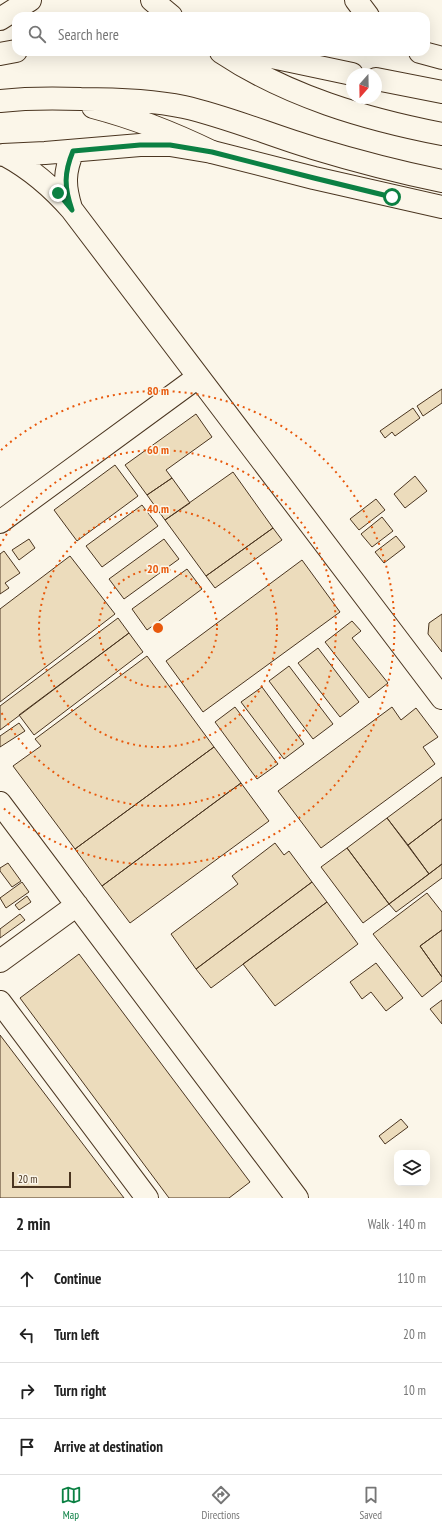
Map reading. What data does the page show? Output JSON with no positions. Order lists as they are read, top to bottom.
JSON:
{
  "scale_bar": "20 m",
  "north": "bottom",
  "page": {
    "search": "Search here",
    "scale": "20 m",
    "heading": ["2 min", "Walk · 140 m"],
    "list": [
      ["Continue", "110 m"],
      ["Turn left", "20 m"],
      ["Turn right", "10 m"],
      "Arrive at destination"
    ],
    "nav": ["Map", "Directions", "Saved"]
  },
  "rings": [
    "80 m",
    "60 m",
    "40 m",
    "20 m"
  ]
}
